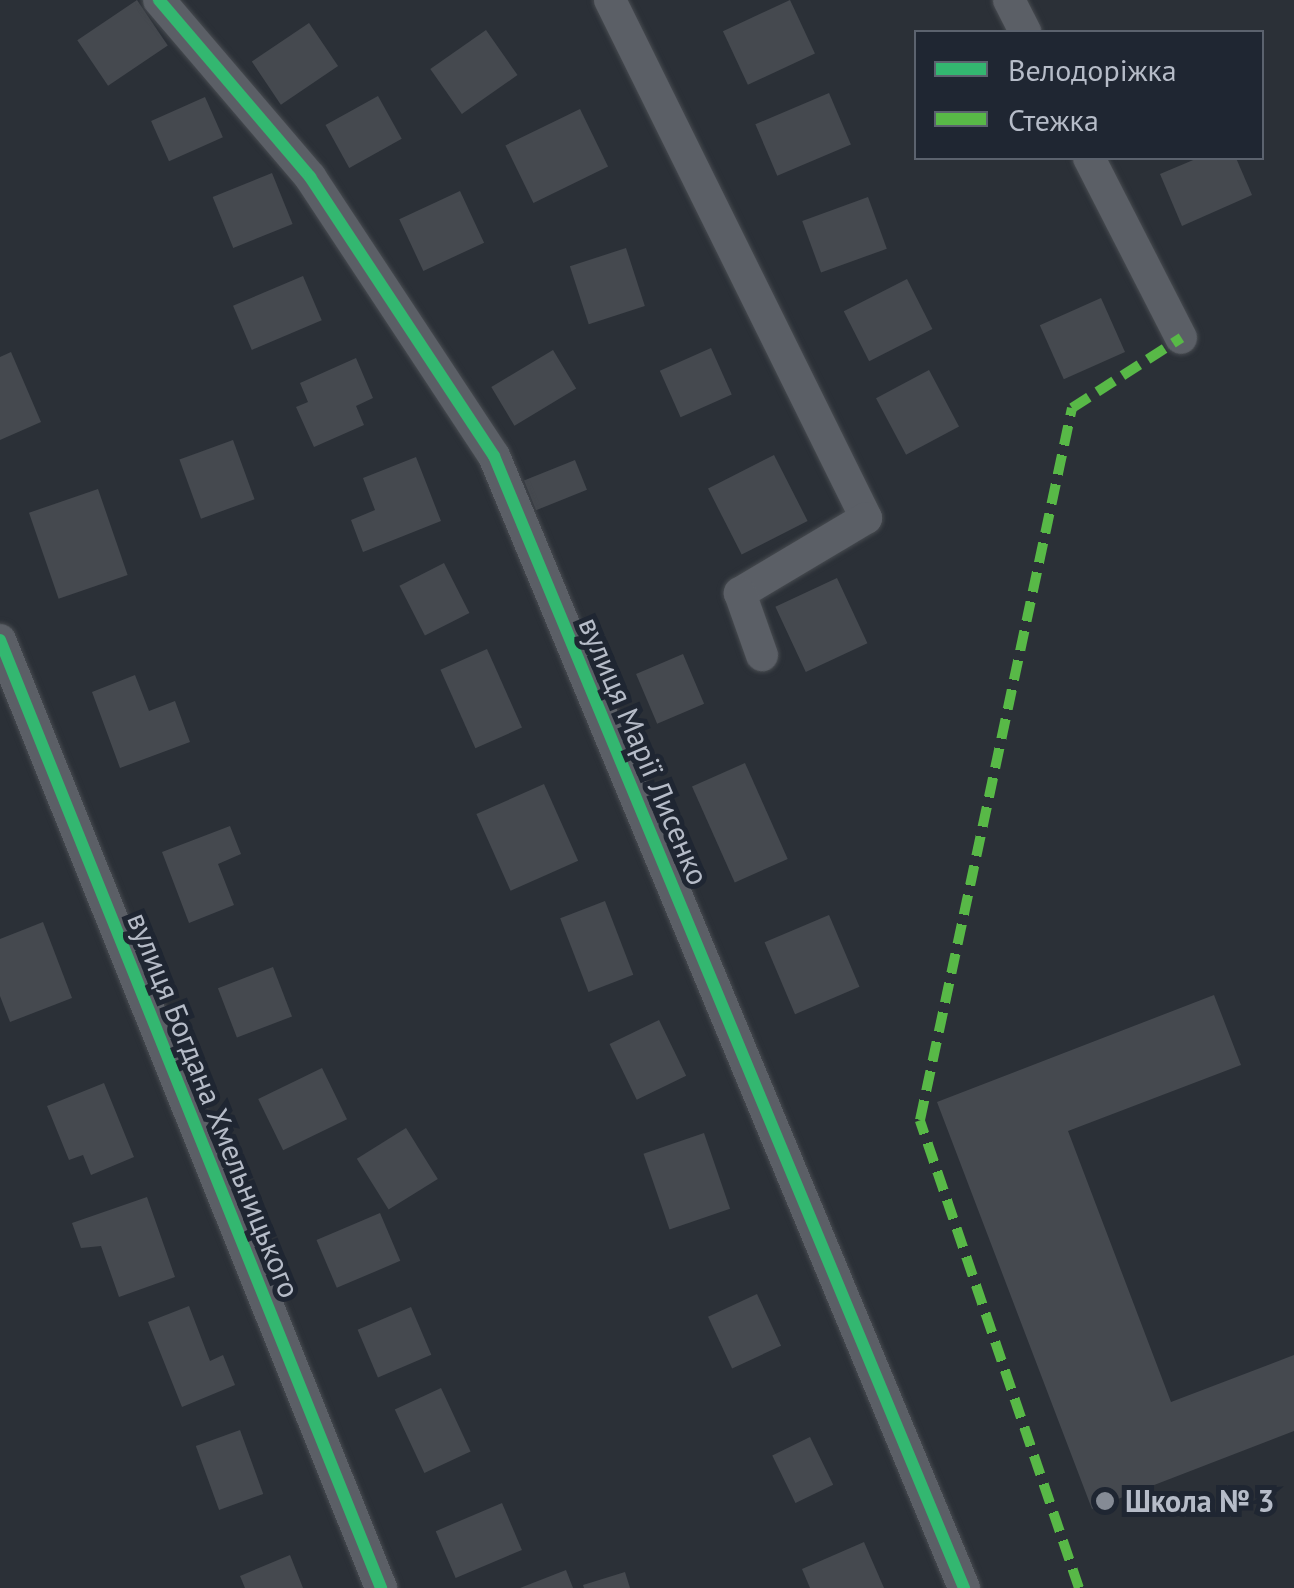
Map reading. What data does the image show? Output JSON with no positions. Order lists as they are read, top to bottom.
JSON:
{
  "streets": {
    "street": ["вулиця Марії Лисенко", "вулиця Богдана Хмельницького"]
  },
  "places": ["Школа № 3"],
  "legend": ["Велодоріжка", "Стежка"]
}
